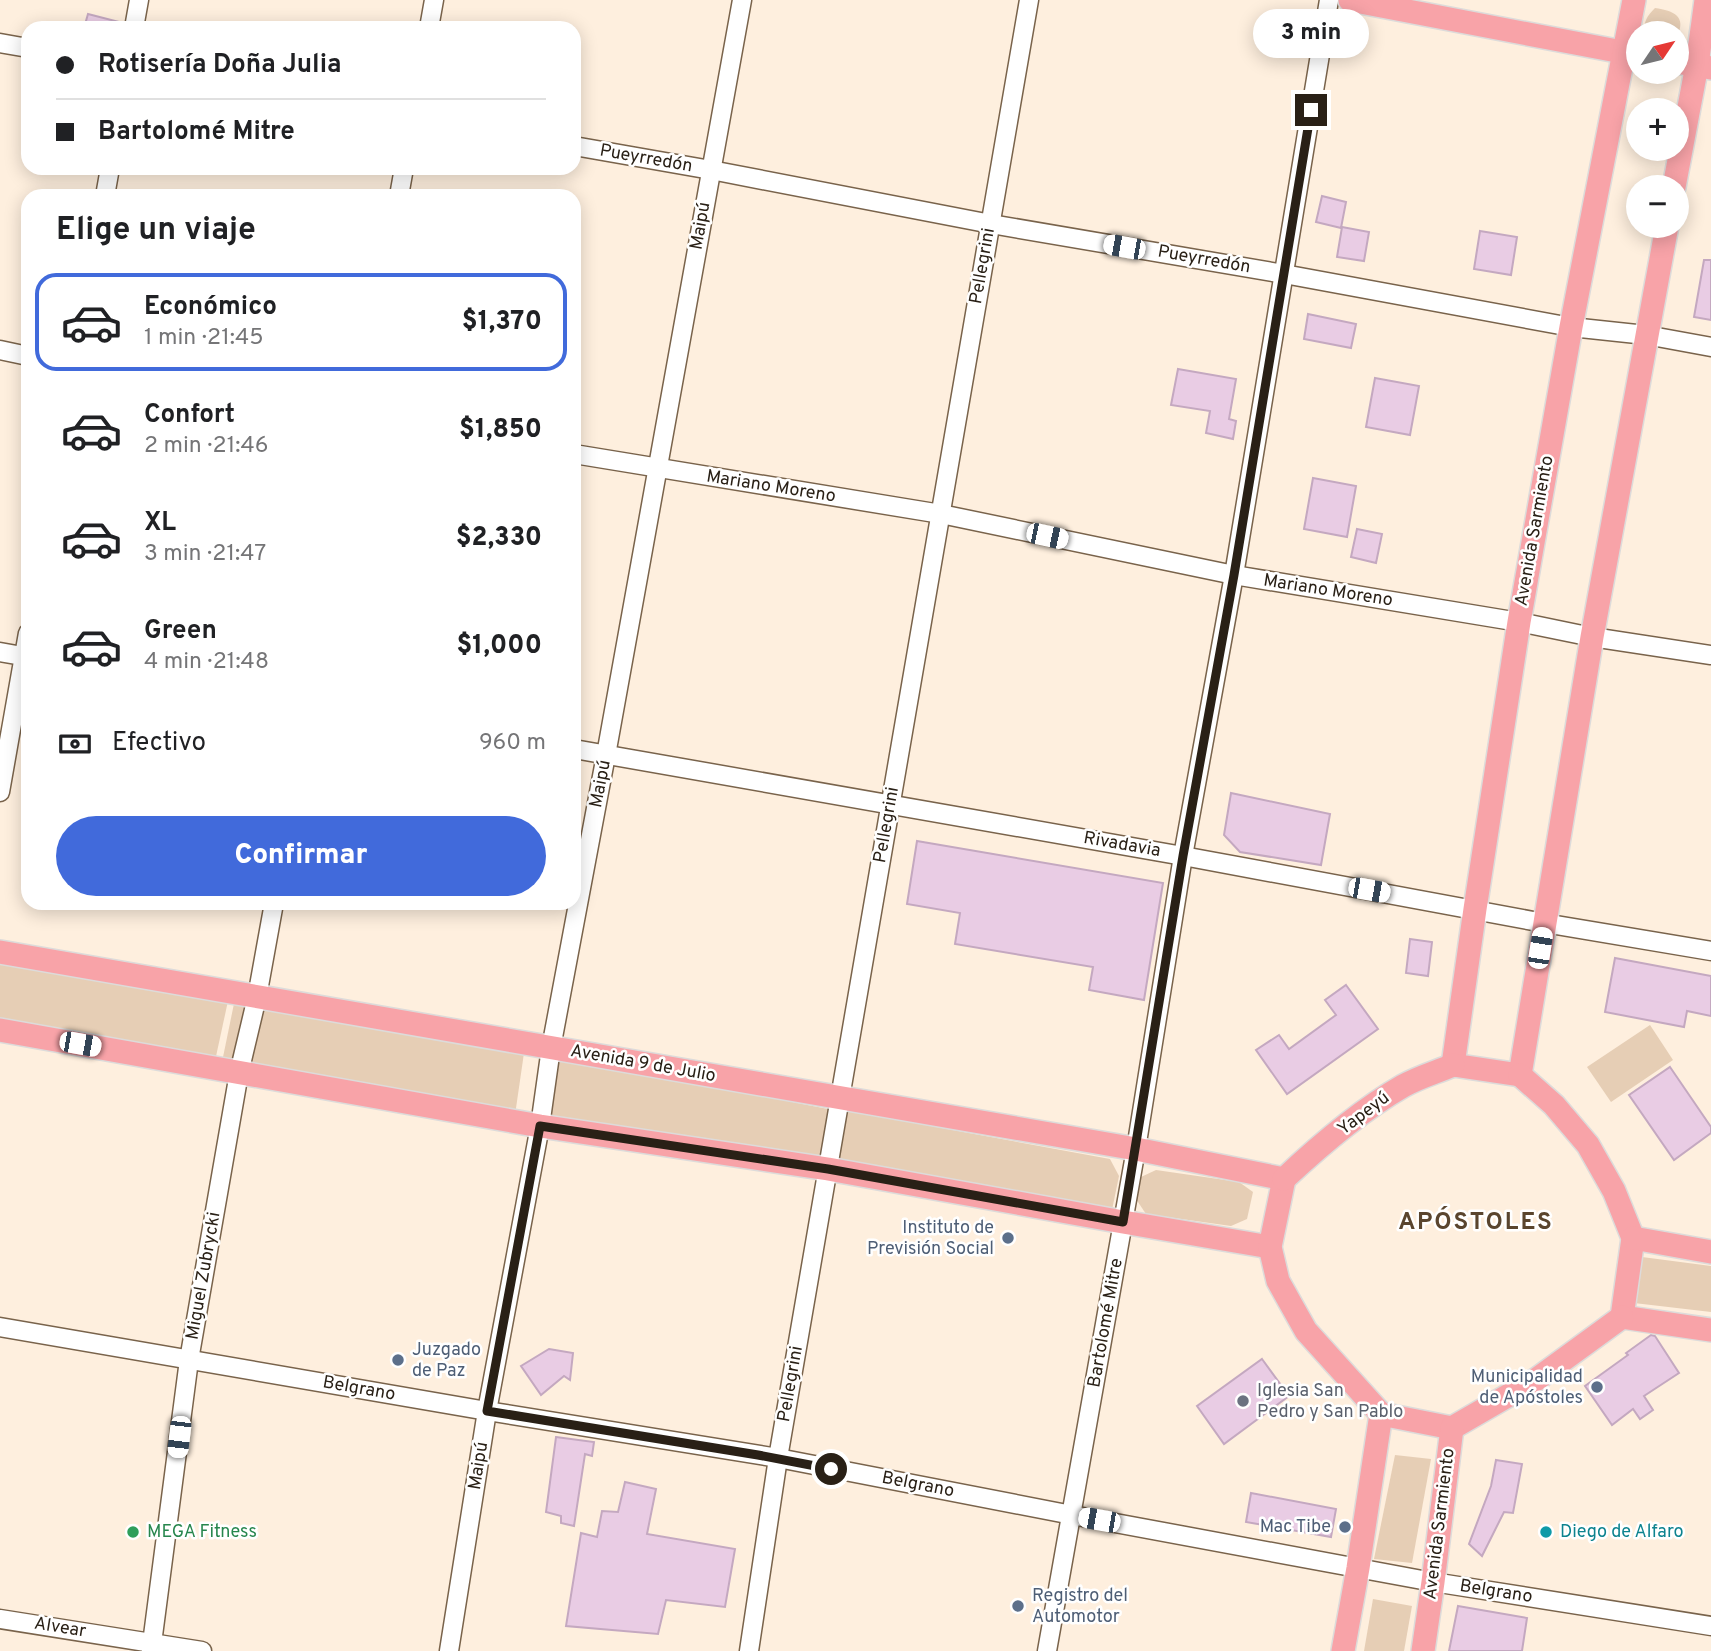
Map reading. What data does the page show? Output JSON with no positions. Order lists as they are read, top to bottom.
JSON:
{
  "streets": {
    "main road": ["Avenida Sarmiento", "Avenida 9 de Julio", "Yapeyú"],
    "street": [
      "Pueyrredón",
      "Maipú",
      "Pellegrini",
      "Mariano Moreno",
      "Rivadavia",
      "Miguel Zubrycki",
      "Bartolomé Mitre",
      "Belgrano",
      "Alvear"
    ]
  },
  "crossings": [
    ["Pueyrredón", "Maipú"],
    ["Pueyrredón", "Pellegrini"],
    ["Pueyrredón", "Avenida Sarmiento"],
    ["Pueyrredón", "Bartolomé Mitre"],
    ["Maipú", "Mariano Moreno"],
    ["Maipú", "Rivadavia"],
    ["Maipú", "Avenida 9 de Julio"],
    ["Maipú", "Belgrano"],
    ["Pellegrini", "Mariano Moreno"],
    ["Pellegrini", "Rivadavia"],
    ["Pellegrini", "Avenida 9 de Julio"],
    ["Pellegrini", "Belgrano"],
    ["Mariano Moreno", "Avenida Sarmiento"],
    ["Mariano Moreno", "Bartolomé Mitre"],
    ["Avenida Sarmiento", "Rivadavia"],
    ["Avenida Sarmiento", "Yapeyú"],
    ["Avenida Sarmiento", "Belgrano"],
    ["Rivadavia", "Bartolomé Mitre"],
    ["Avenida 9 de Julio", "Yapeyú"],
    ["Avenida 9 de Julio", "Miguel Zubrycki"],
    ["Avenida 9 de Julio", "Bartolomé Mitre"],
    ["Miguel Zubrycki", "Belgrano"],
    ["Miguel Zubrycki", "Alvear"],
    ["Bartolomé Mitre", "Belgrano"]
  ],
  "districts": ["APÓSTOLES"],
  "places": [
    "Instituto de Previsión Social",
    "Juzgado de Paz",
    "Municipalidad de Apóstoles",
    "Iglesia San Pedro y San Pablo",
    "Mac Tibe",
    "MEGA Fitness",
    "Diego de Alfaro",
    "Registro del Automotor"
  ],
  "north": "top right",
  "page": {
    "bubble": "3 min",
    "map_buttons": ["+", "−"],
    "banner": ["Rotisería Doña Julia", "Bartolomé Mitre"],
    "heading": "Elige un viaje",
    "list": [
      {
        "name": "Económico",
        "note": "1 min · 21:45",
        "value": "$1,370"
      },
      {
        "name": "Confort",
        "note": "2 min · 21:46",
        "value": "$1,850"
      },
      {
        "name": "XL",
        "note": "3 min · 21:47",
        "value": "$2,330"
      },
      {
        "name": "Green",
        "note": "4 min · 21:48",
        "value": "$1,000"
      }
    ],
    "pay": ["Efectivo", "960 m"],
    "buttons": "Confirmar"
  }
}
